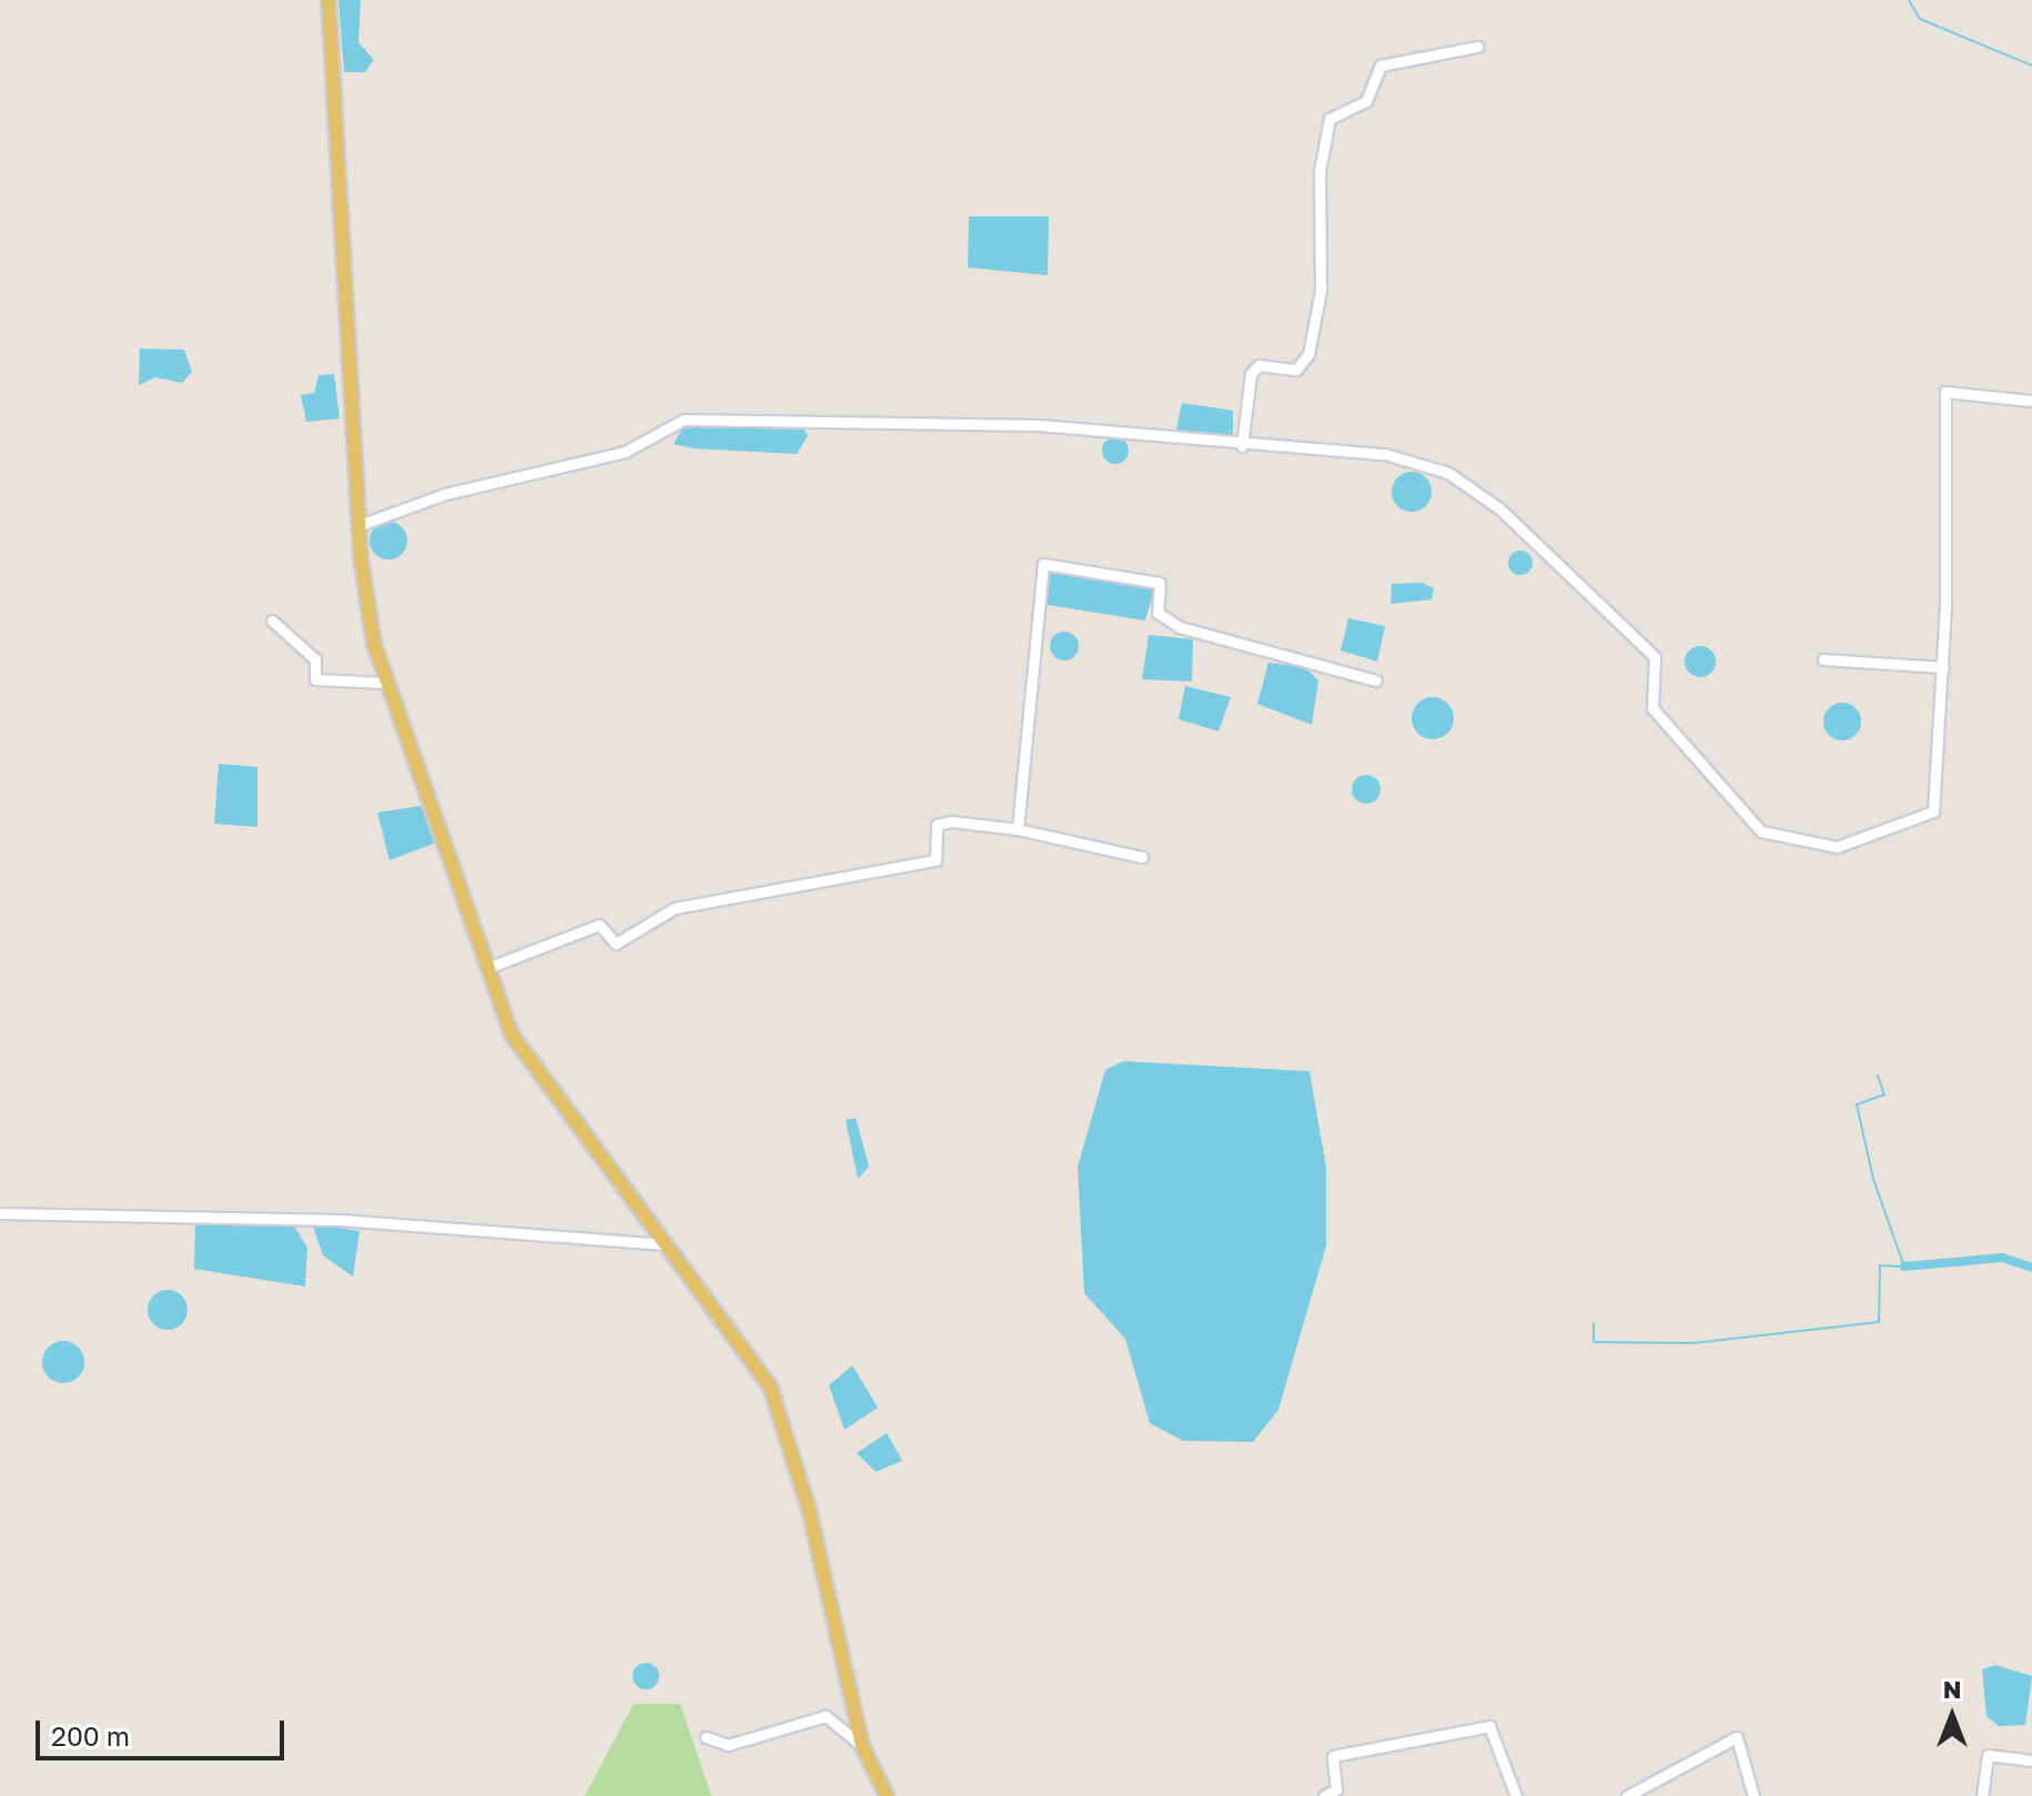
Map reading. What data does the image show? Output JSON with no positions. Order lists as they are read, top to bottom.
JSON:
{
  "scale_bar": "200 m",
  "north": "top"
}
